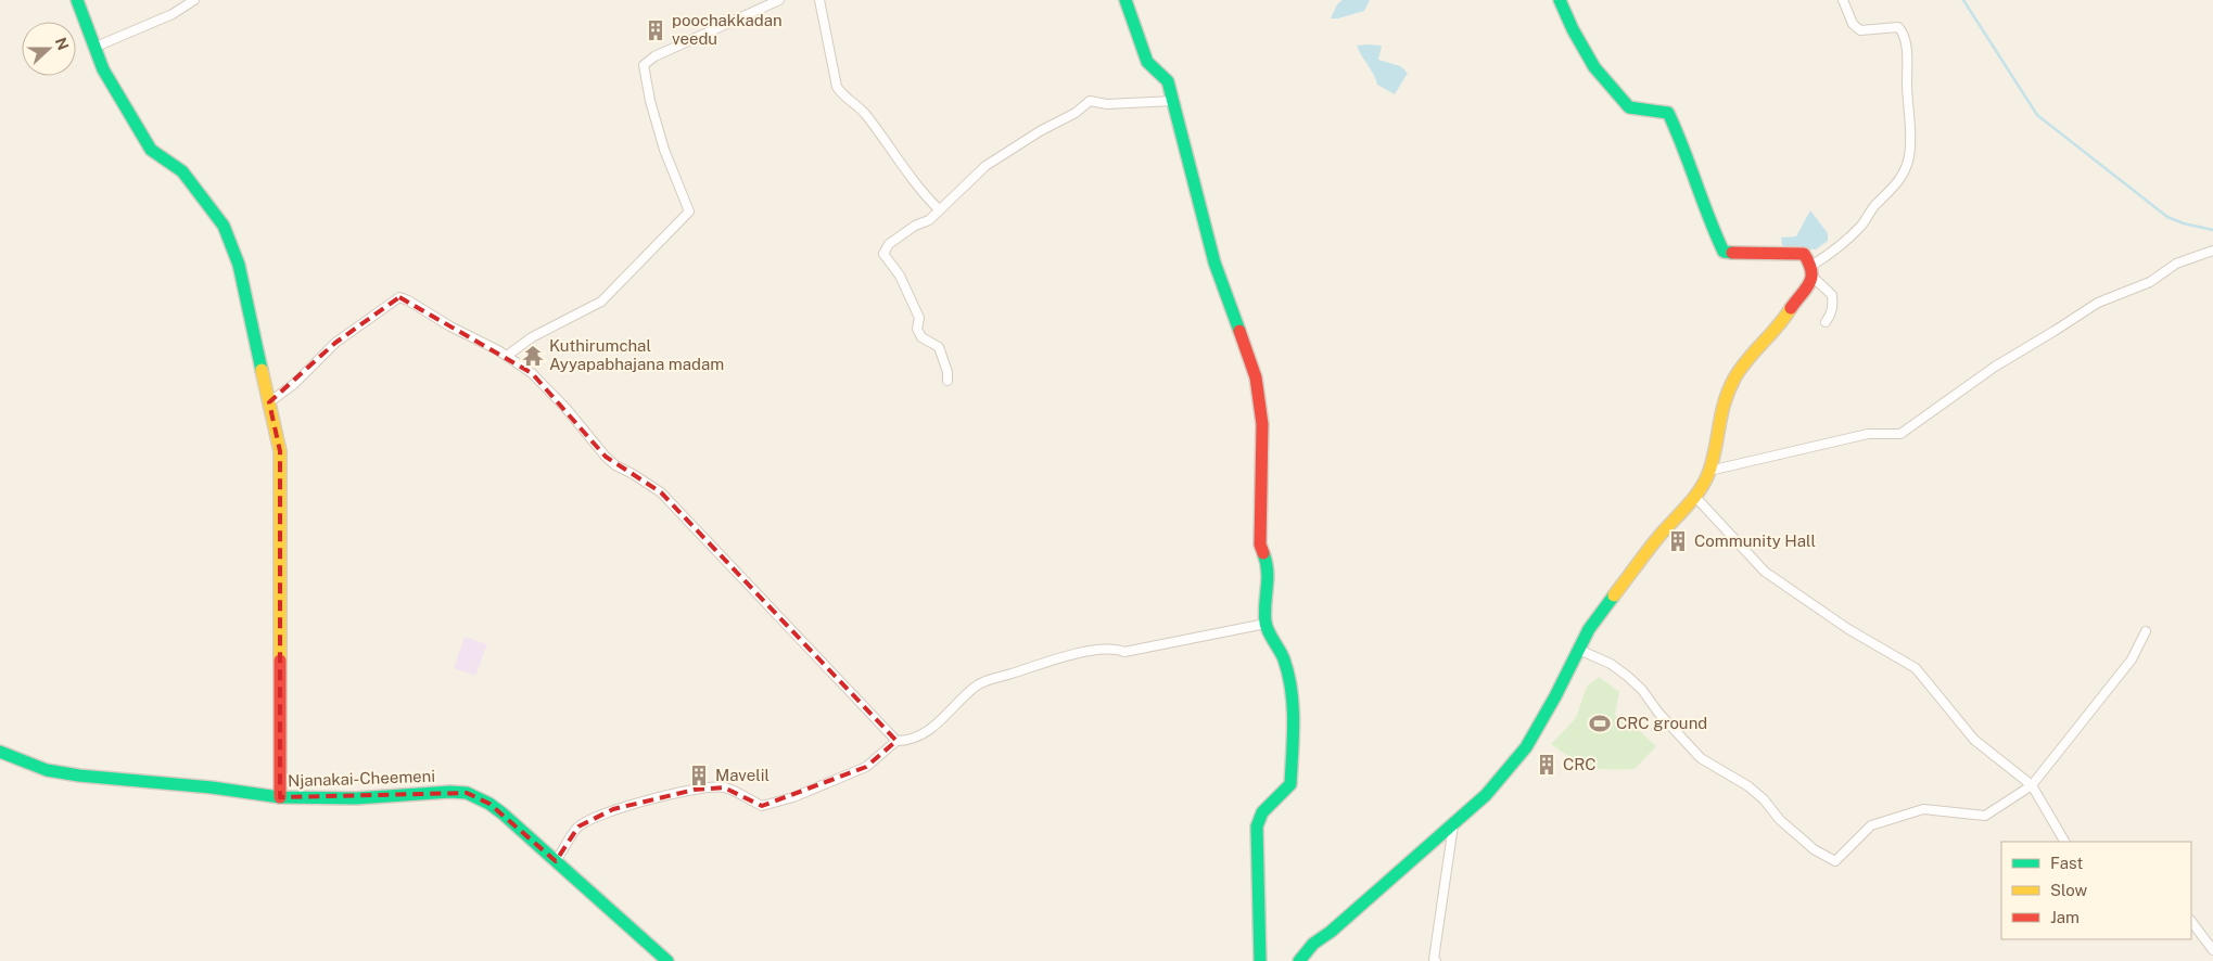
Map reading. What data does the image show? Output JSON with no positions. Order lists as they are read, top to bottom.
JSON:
{
  "streets": {
    "street": ["Njanakai-Cheemeni"]
  },
  "places": {
    "building": [
      "poochakkadan veedu",
      "Community Hall",
      "CRC",
      "Mavelil"
    ],
    "temple": ["Kuthirumchal Ayyapabhajana madam"],
    "sports": ["CRC ground"]
  },
  "legend": ["Fast", "Slow", "Jam"],
  "north": "right"
}
